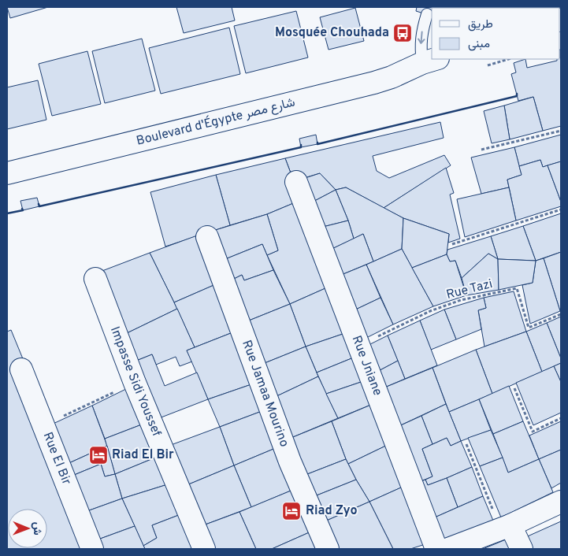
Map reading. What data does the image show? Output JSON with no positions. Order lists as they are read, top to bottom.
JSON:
{
  "streets": {
    "street": [
      "Boulevard d'Égypte شارع مصر",
      "Rue Jniane",
      "Impasse Sidi Youssef",
      "Rue Jamaa Mourino",
      "Rue El Bir"
    ],
    "path": ["Rue Tazi"]
  },
  "crossings": [
    ["Rue Tazi", "Rue Jniane"]
  ],
  "places": {
    "bus stop": ["Mosquée Chouhada"],
    "hotel": ["Riad El Bir", "Riad Zyo"]
  },
  "legend": ["طريق", "مبنى"],
  "north": "right"
}
